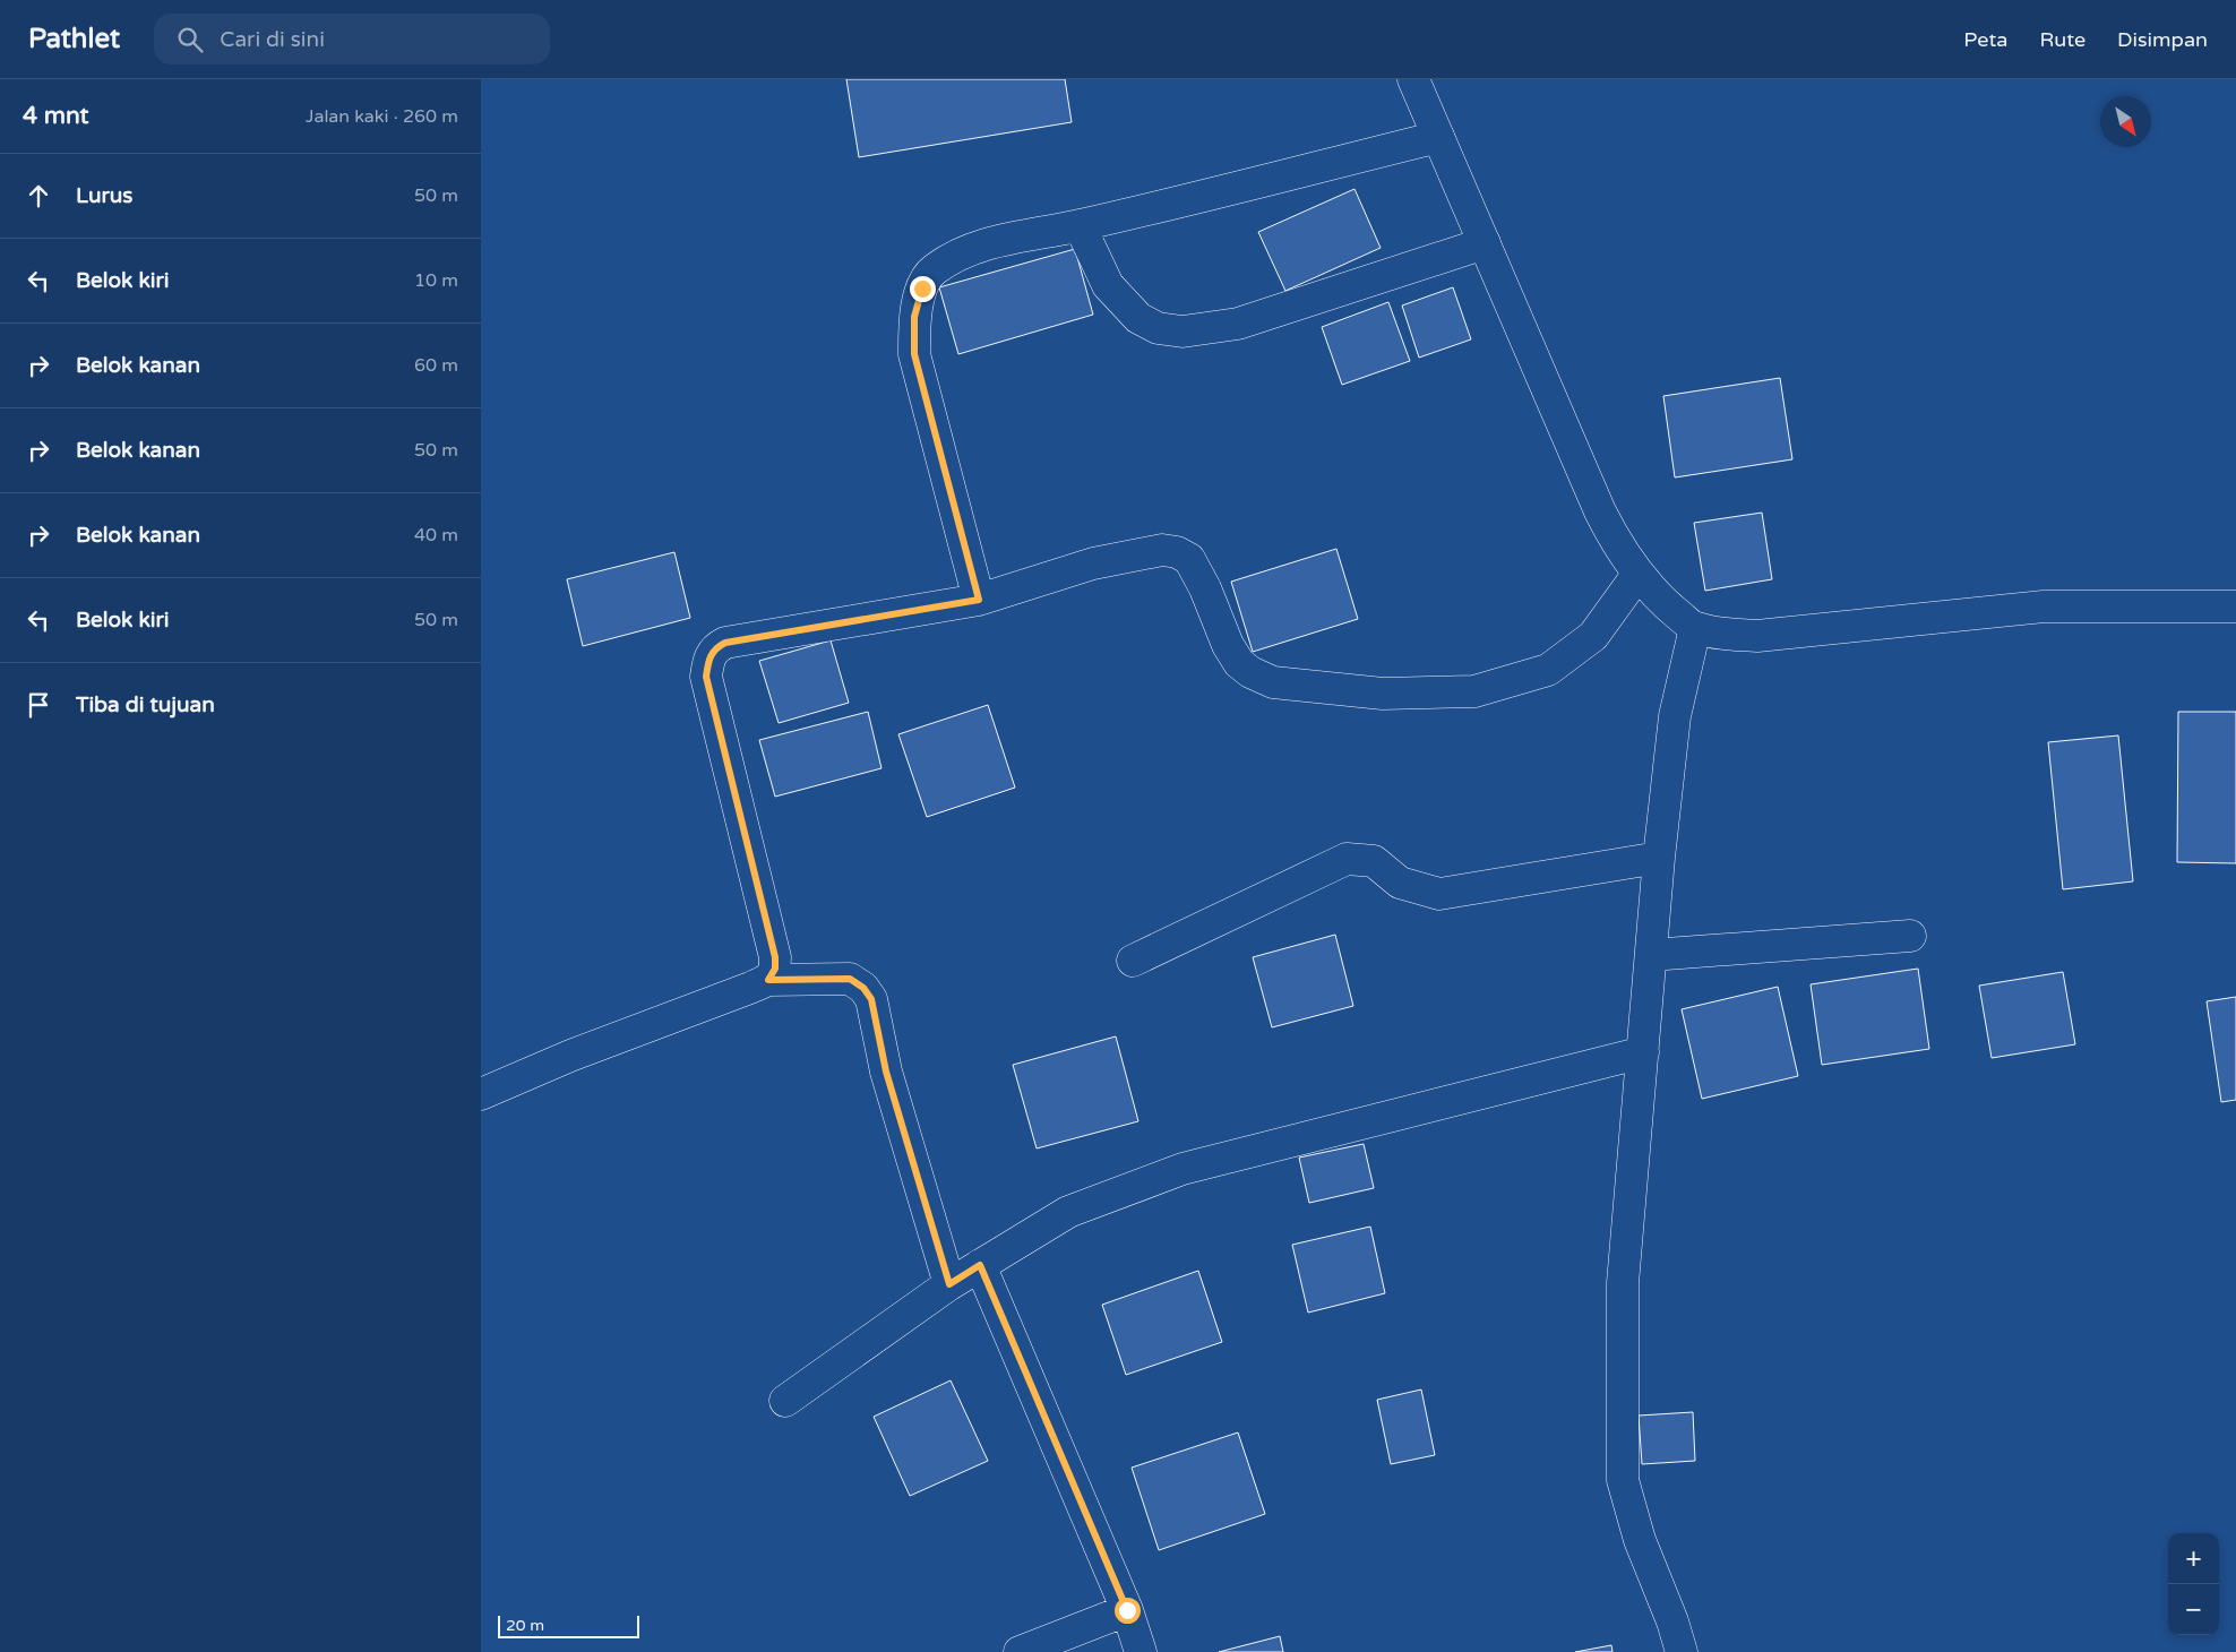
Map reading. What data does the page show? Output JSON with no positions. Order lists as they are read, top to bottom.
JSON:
{
  "scale_bar": "20 m",
  "north": "bottom right",
  "page": {
    "header": "Pathlet",
    "search": "Cari di sini",
    "nav": ["Peta", "Rute", "Disimpan"],
    "heading": ["4 mnt", "Jalan kaki · 260 m"],
    "list": [
      ["Lurus", "50 m"],
      ["Belok kiri", "10 m"],
      ["Belok kanan", "60 m"],
      ["Belok kanan", "50 m"],
      ["Belok kanan", "40 m"],
      ["Belok kiri", "50 m"],
      "Tiba di tujuan"
    ],
    "map_buttons": ["+", "−"],
    "scale": "20 m"
  }
}
